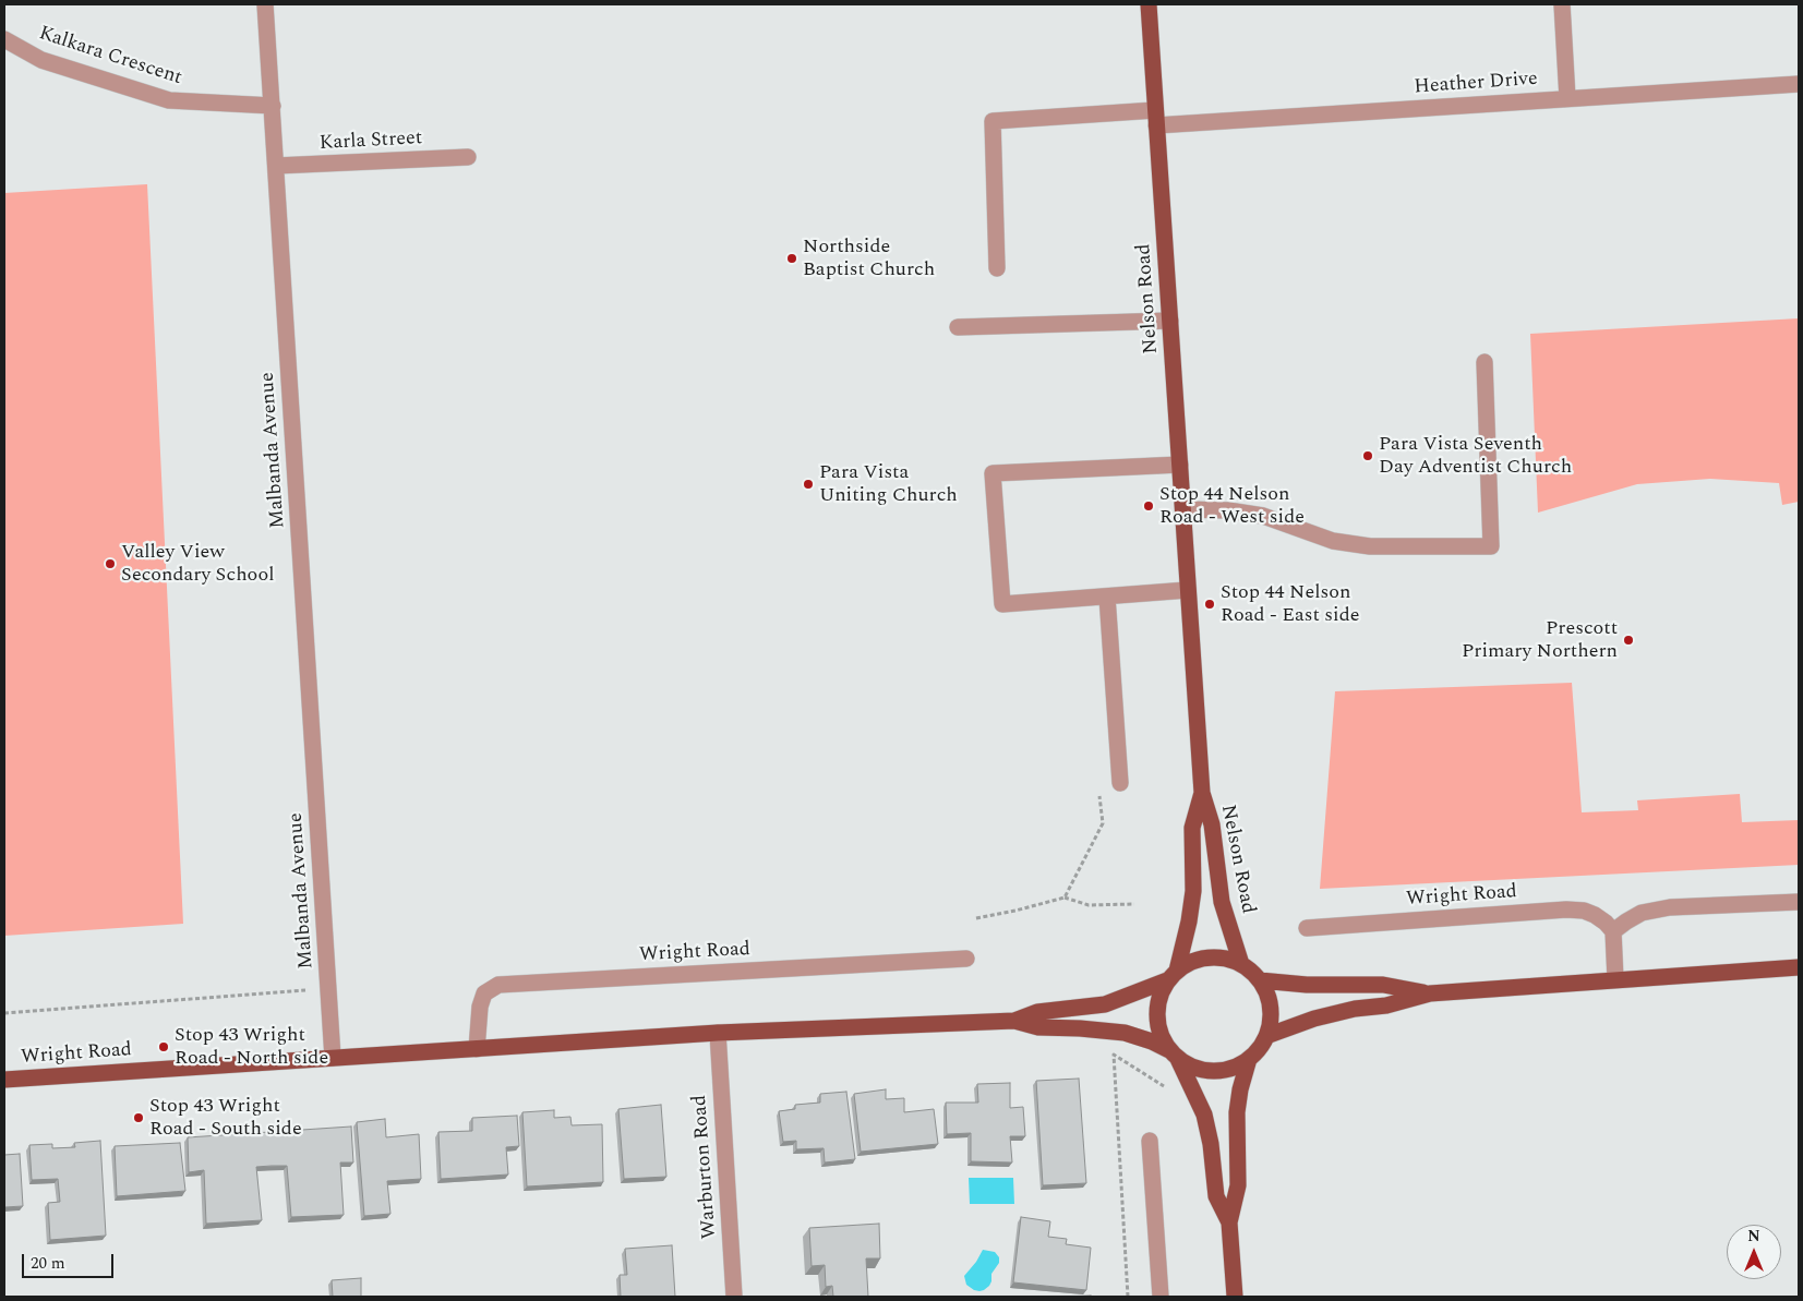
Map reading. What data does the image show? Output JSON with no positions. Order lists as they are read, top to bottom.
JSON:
{
  "streets": {
    "main road": ["Nelson Road", "Wright Road"],
    "street": [
      "Kalkara Crescent",
      "Heather Drive",
      "Karla Street",
      "Malbanda Avenue",
      "Warburton Road"
    ]
  },
  "crossings": [
    ["Kalkara Crescent", "Malbanda Avenue"],
    ["Heather Drive", "Nelson Road"],
    ["Karla Street", "Malbanda Avenue"],
    ["Nelson Road", "Wright Road"],
    ["Malbanda Avenue", "Wright Road"],
    ["Wright Road", "Warburton Road"]
  ],
  "places": [
    "Northside Baptist Church",
    "Para Vista Seventh Day Adventist Church",
    "Para Vista Uniting Church",
    "Stop 44 Nelson Road - West side",
    "Valley View Secondary School",
    "Stop 44 Nelson Road - East side",
    "Prescott Primary Northern",
    "Stop 43 Wright Road - North side",
    "Stop 43 Wright Road - South side"
  ],
  "scale_bar": "20 m",
  "north": "top"
}
